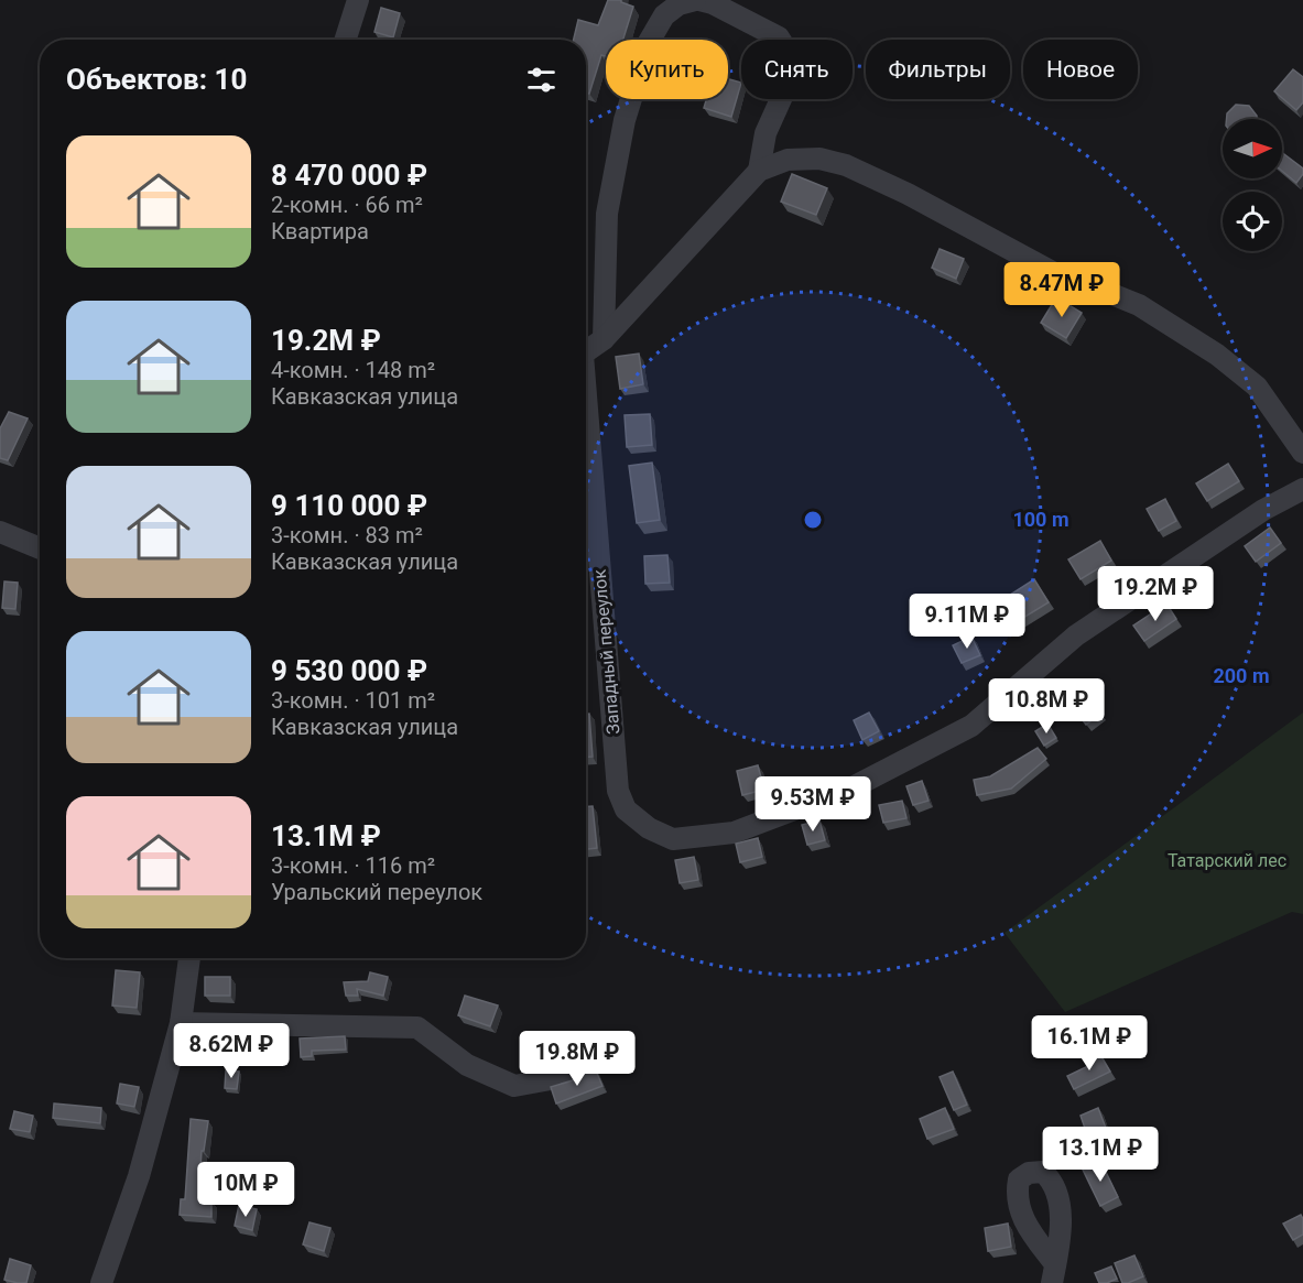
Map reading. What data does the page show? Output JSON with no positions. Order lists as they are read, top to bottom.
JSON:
{
  "streets": {
    "street": ["Западный переулок"]
  },
  "parks": ["Татарский лес"],
  "north": "right",
  "page": {
    "chip": [
      "Купить",
      "Снять",
      "Фильтры",
      "Новое"
    ],
    "heading": "Объектов: 10",
    "list": [
      {
        "name": "8 470 000 ₽",
        "note": "2-комн. · 66 m² · Квартира"
      },
      {
        "name": "19.2M ₽",
        "note": "4-комн. · 148 m² · Кавказская улица"
      },
      {
        "name": "9 110 000 ₽",
        "note": "3-комн. · 83 m² · Кавказская улица"
      },
      {
        "name": "9 530 000 ₽",
        "note": "3-комн. · 101 m² · Кавказская улица"
      },
      {
        "name": "13.1M ₽",
        "note": "3-комн. · 116 m² · Уральский переулок"
      }
    ],
    "price": [
      "8.47M ₽",
      "19.2M ₽",
      "9.11M ₽",
      "10.8M ₽",
      "9.53M ₽",
      "16.1M ₽",
      "8.62M ₽",
      "19.8M ₽",
      "13.1M ₽",
      "10M ₽"
    ]
  },
  "rings": ["100 m", "200 m"]
}
